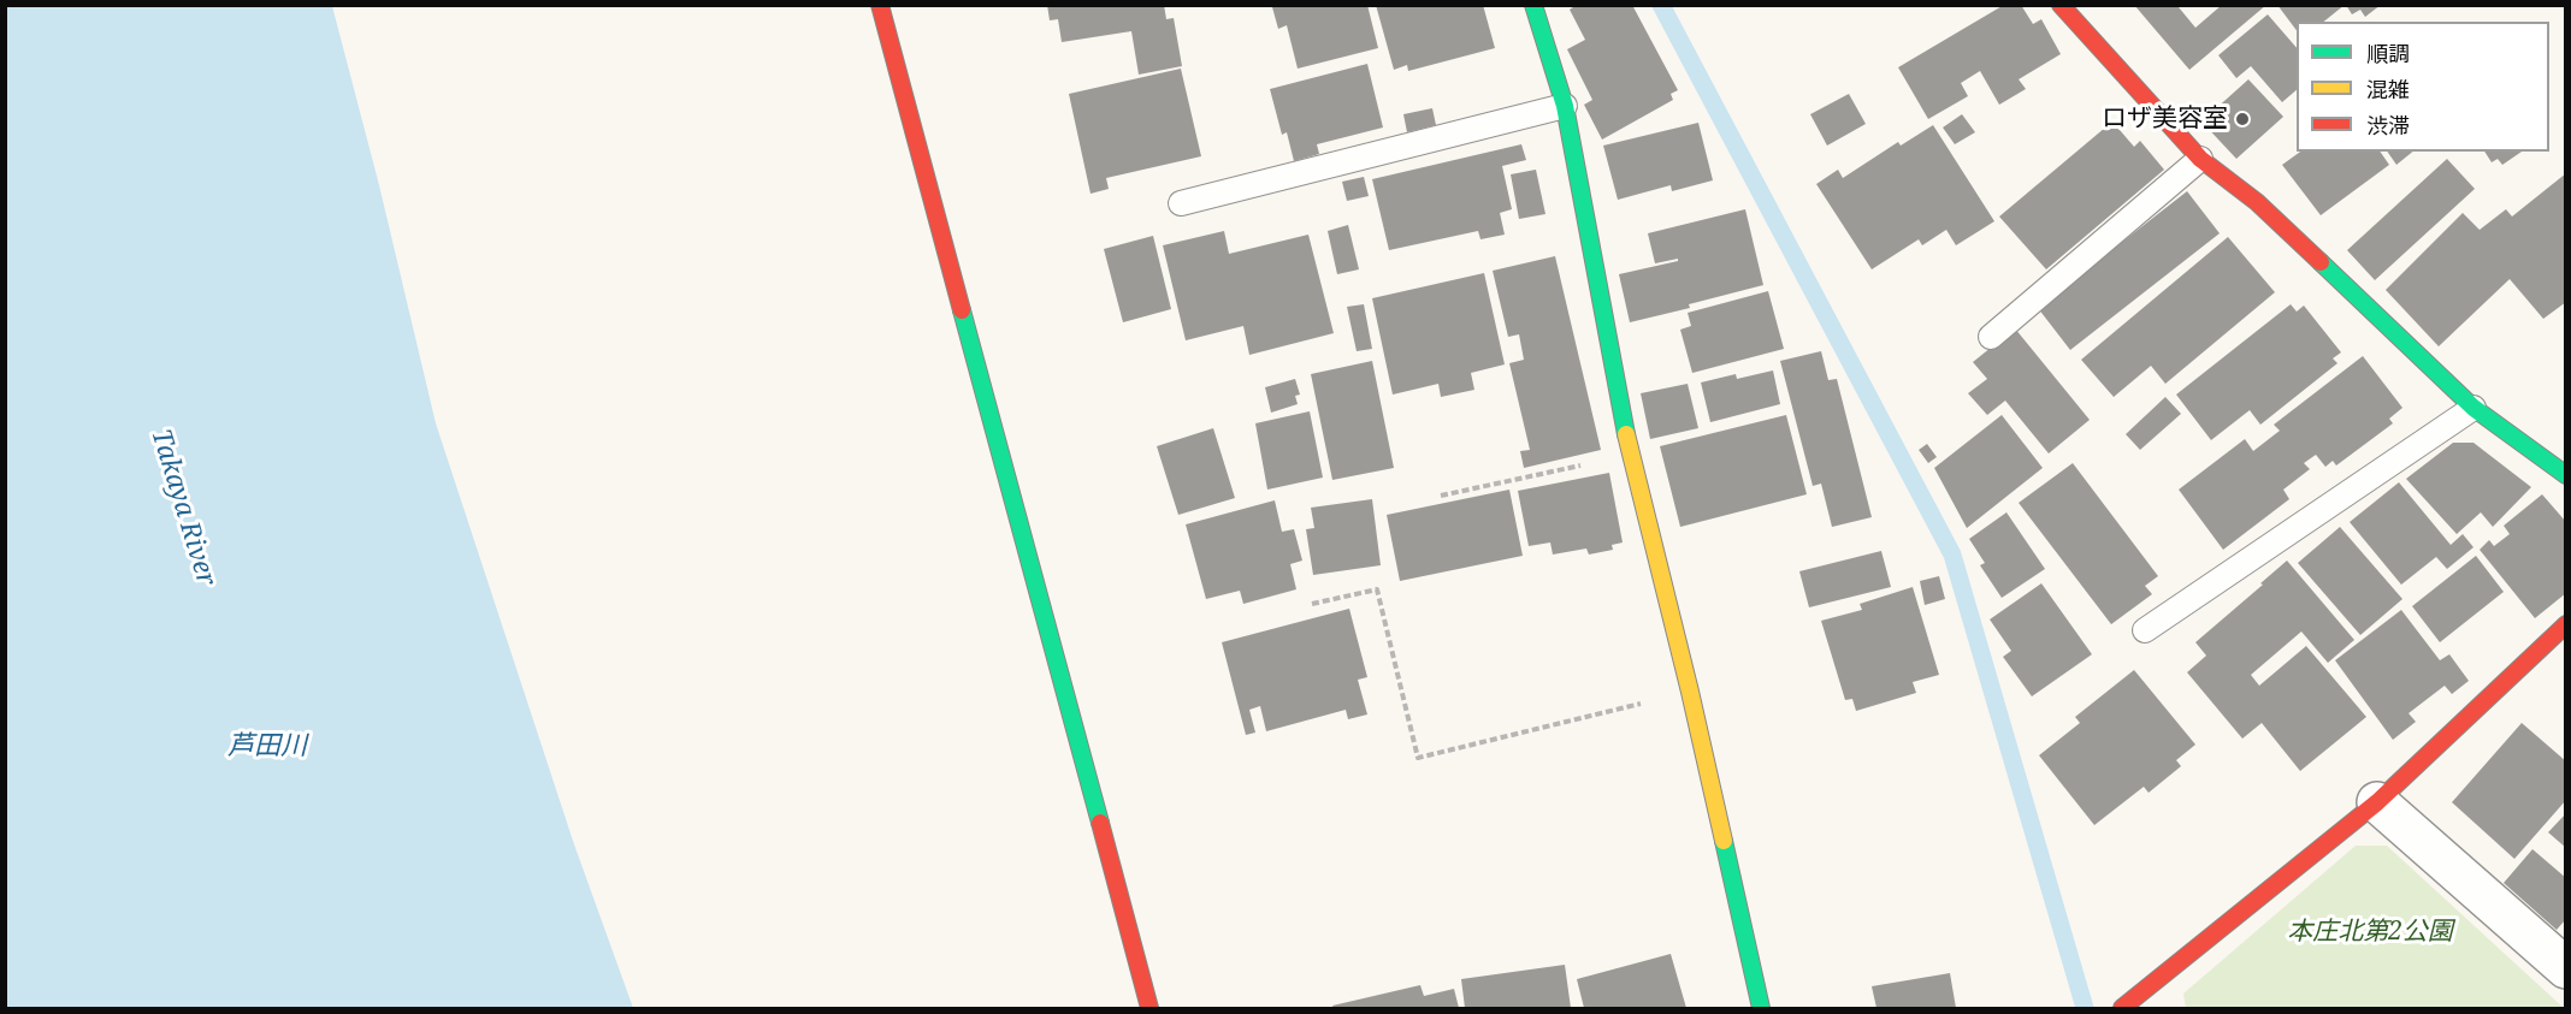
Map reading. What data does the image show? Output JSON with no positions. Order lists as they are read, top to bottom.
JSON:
{
  "water": ["Takaya River", "芦田川"],
  "parks": ["本庄北第2公園"],
  "places": ["ロザ美容室"],
  "legend": ["順調", "混雑", "渋滞"]
}
